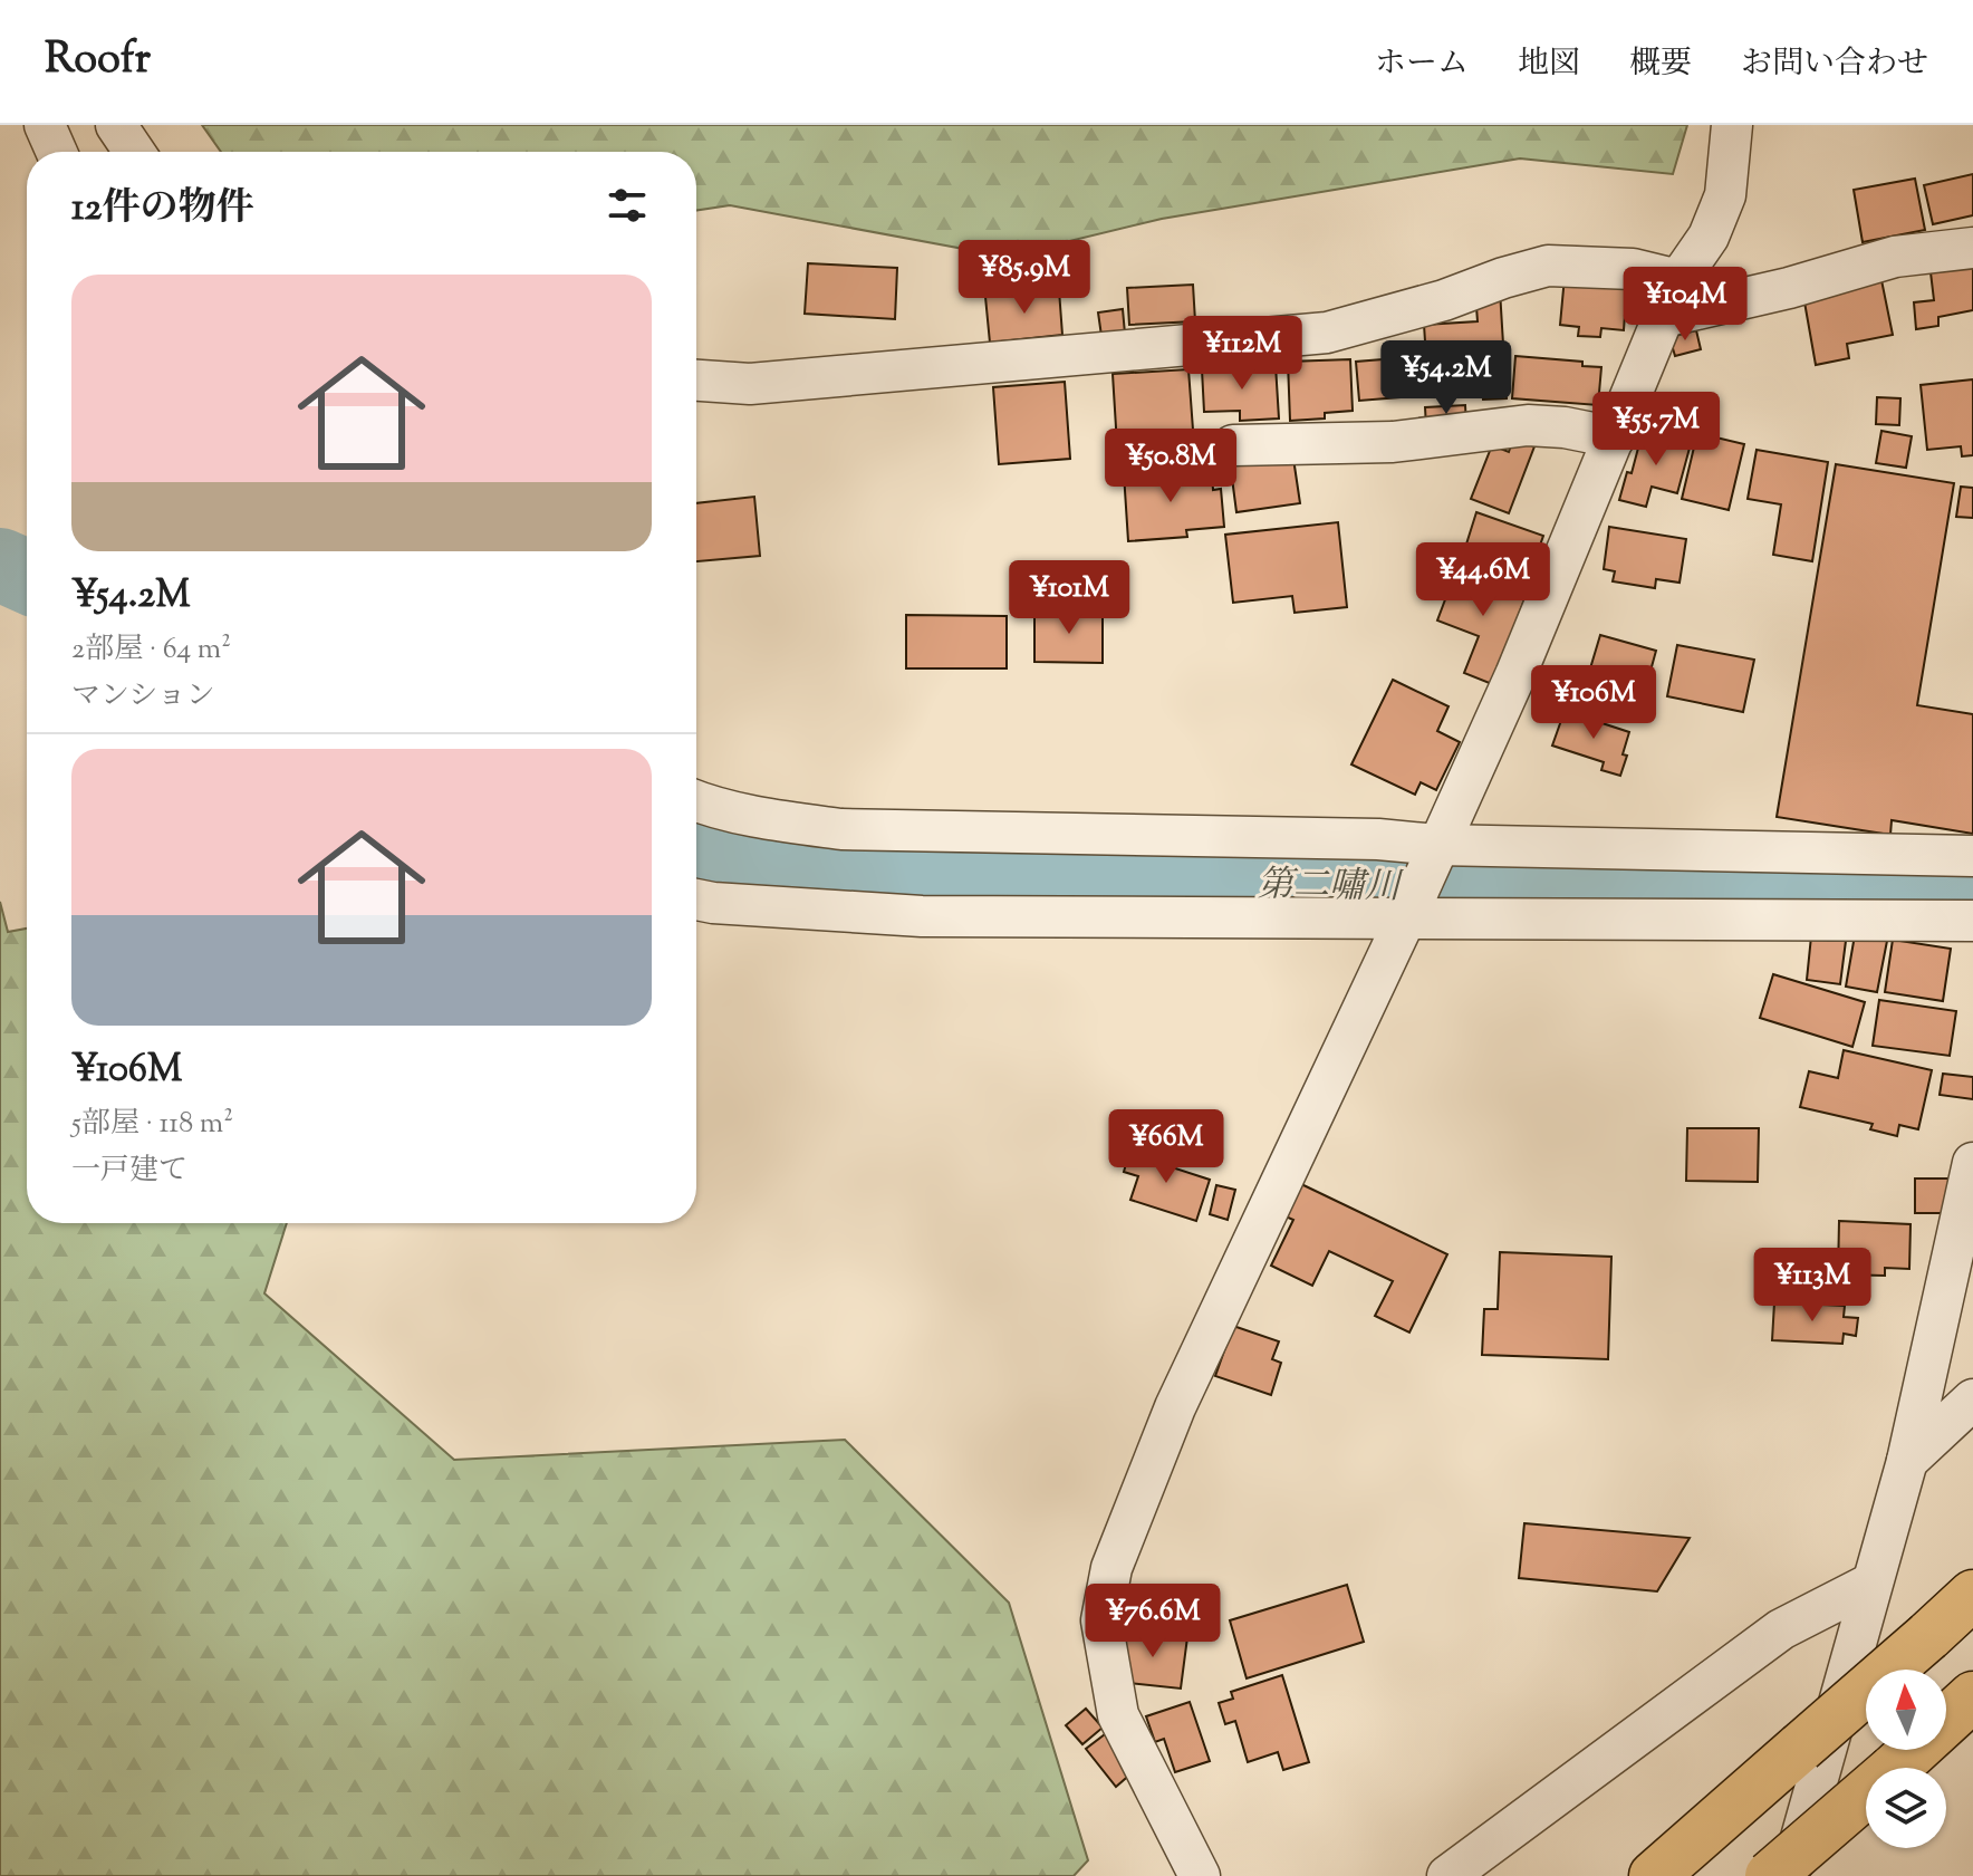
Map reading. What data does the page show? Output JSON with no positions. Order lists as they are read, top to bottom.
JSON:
{
  "water": ["第二嘯川"],
  "north": "top",
  "page": {
    "header": "Roofr",
    "nav": [
      "ホーム",
      "地図",
      "概要",
      "お問い合わせ"
    ],
    "heading": "12件の物件",
    "price": [
      "¥85.9M",
      "¥104M",
      "¥112M",
      "¥54.2M",
      "¥55.7M",
      "¥50.8M",
      "¥44.6M",
      "¥101M",
      "¥106M",
      "¥66M",
      "¥113M",
      "¥76.6M"
    ],
    "list": [
      {
        "name": "¥54.2M",
        "note": "2部屋 · 64 m² · マンション"
      },
      {
        "name": "¥106M",
        "note": "5部屋 · 118 m² · 一戸建て"
      }
    ]
  }
}
